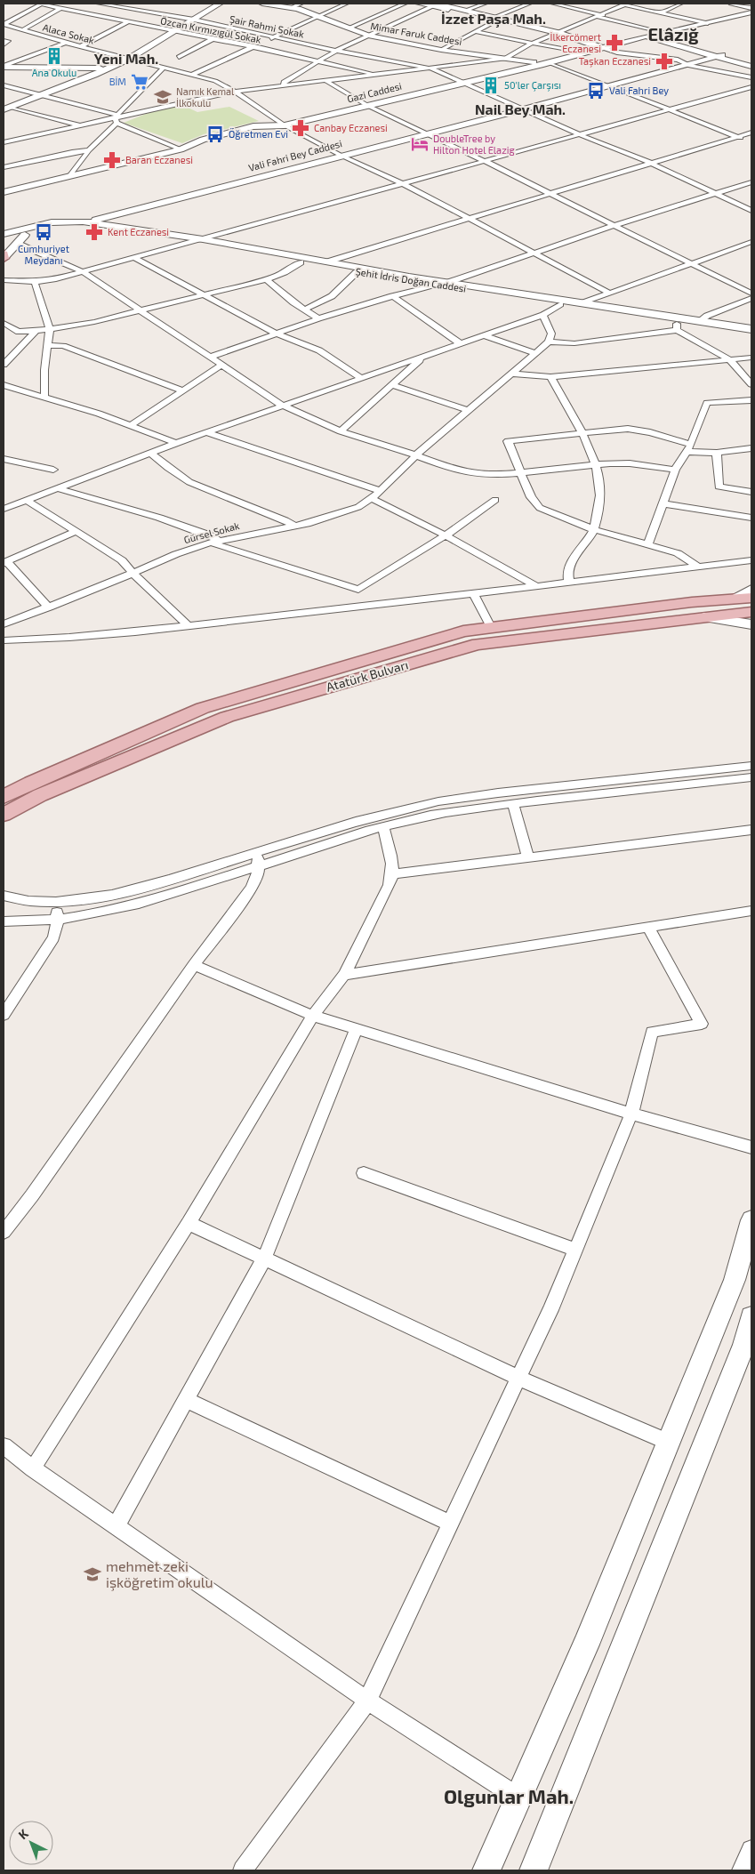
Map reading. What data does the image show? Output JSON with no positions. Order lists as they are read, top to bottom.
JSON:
{
  "streets": {
    "main road": [
      "Mimar Faruk Caddesi",
      "Gazi Caddesi",
      "Vali Fahri Bey Caddesi",
      "Şehit İdris Doğan Caddesi",
      "Atatürk Bulvarı"
    ],
    "street": [
      "Şair Rahmi Sokak",
      "Özcan Kırmızıgül Sokak",
      "Alaca Sokak",
      "Gürsel Sokak"
    ]
  },
  "crossings": [
    ["Alaca Sokak", "Gazi Caddesi"],
    ["Alaca Sokak", "Vali Fahri Bey Caddesi"],
    ["Mimar Faruk Caddesi", "Gazi Caddesi"],
    ["Vali Fahri Bey Caddesi", "Şehit İdris Doğan Caddesi"]
  ],
  "districts": [
    "İzzet Paşa Mah.",
    "Elâzığ",
    "Yeni Mah.",
    "Nail Bey Mah.",
    "Olgunlar Mah."
  ],
  "places": {
    "pharmacy": [
      "İlkercömert Eczanesi",
      "Taşkan Eczanesi",
      "Canbay Eczanesi",
      "Baran Eczanesi",
      "Kent Eczanesi"
    ],
    "building": ["Ana Okulu", "50'ler Çarşısı"],
    "supermarket": ["BİM"],
    "bus stop": ["Vali Fahri Bey", "Öğretmen Evi", "Cumhuriyet Meydanı"],
    "school or university": ["Namık Kemal İlkokulu", "mehmet zeki işköğretim okulu"],
    "hotel": ["DoubleTree by Hilton Hotel Elazig"]
  },
  "north": "top left"
}
